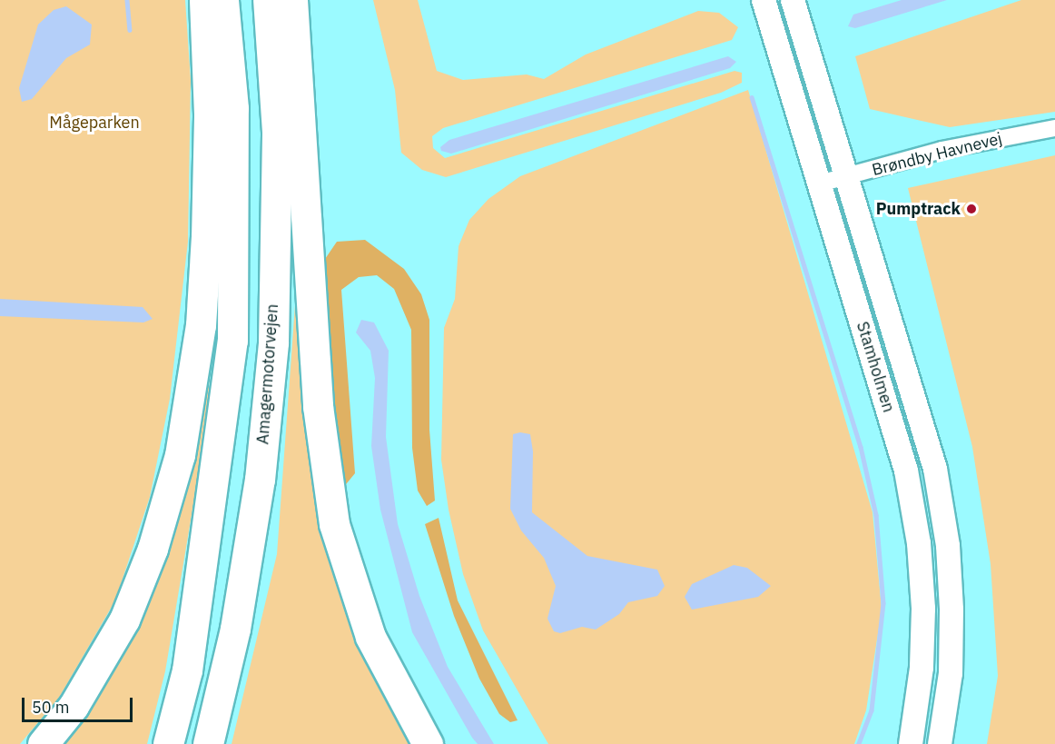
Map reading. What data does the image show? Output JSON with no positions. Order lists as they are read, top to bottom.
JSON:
{
  "streets": {
    "highway": ["Amagermotorvejen"],
    "street": ["Brøndby Havnevej", "Stamholmen"]
  },
  "crossings": [
    ["Brøndby Havnevej", "Stamholmen"]
  ],
  "parks": ["Mågeparken"],
  "places": ["Pumptrack"],
  "scale_bar": "50 m"
}
